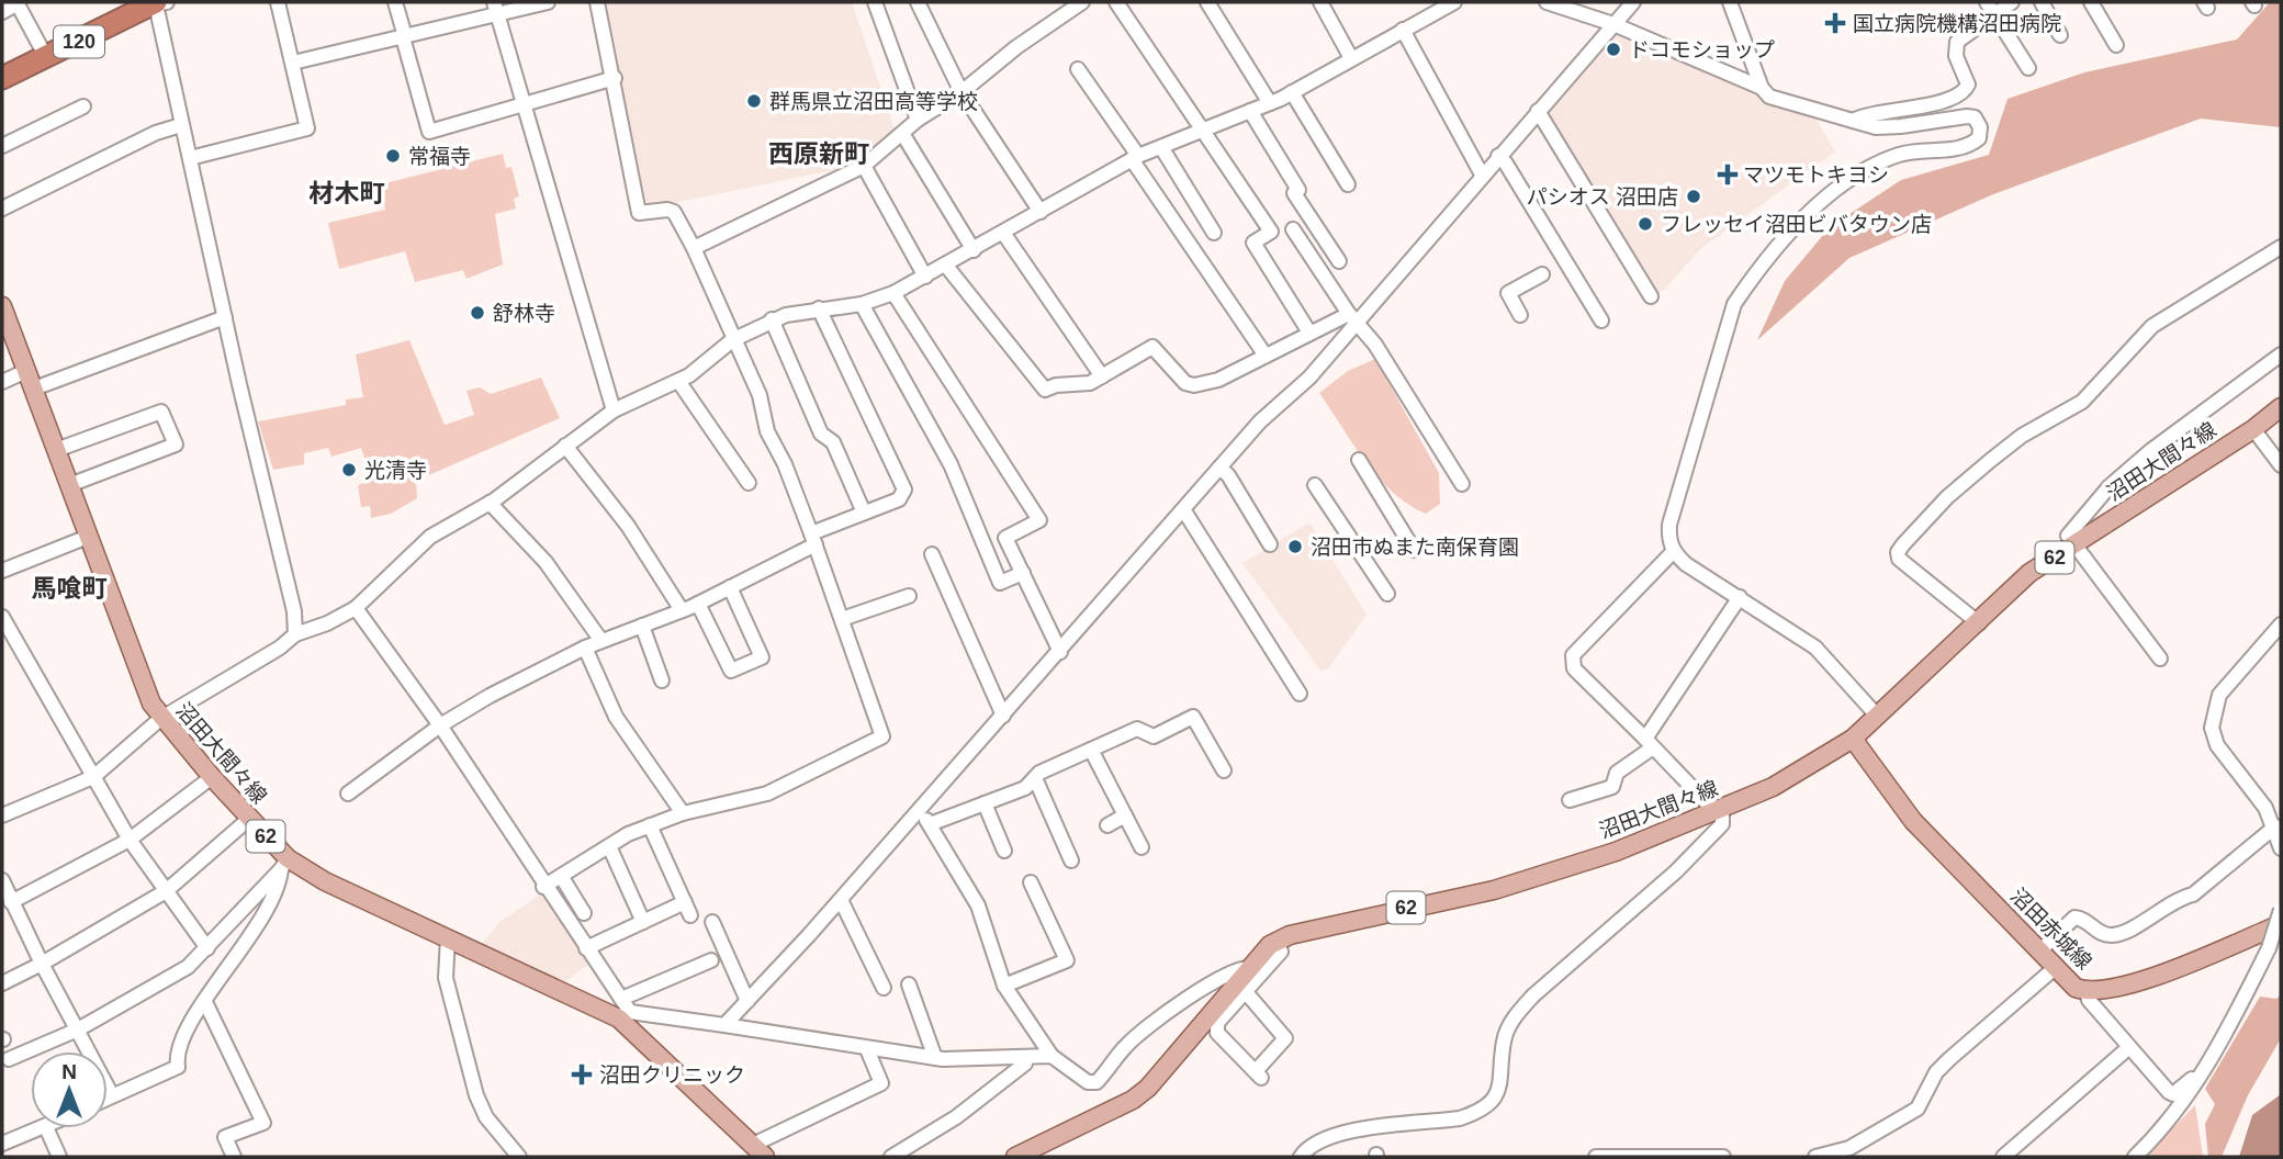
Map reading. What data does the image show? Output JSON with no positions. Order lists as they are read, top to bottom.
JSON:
{
  "streets": {
    "highway": ["120"],
    "main road": ["沼田大間々線", "62", "沼田赤城線"]
  },
  "crossings": [
    ["沼田大間々線", "沼田赤城線"]
  ],
  "districts": ["西原新町", "材木町", "馬喰町"],
  "places": {
    "health": ["国立病院機構沼田病院", "マツモトキヨシ", "沼田クリニック"],
    "other": [
      "ドコモショップ",
      "群馬県立沼田高等学校",
      "常福寺",
      "パシオス 沼田店",
      "フレッセイ沼田ビバタウン店",
      "舒林寺",
      "光清寺",
      "沼田市ぬまた南保育園"
    ]
  },
  "north": "top"
}
